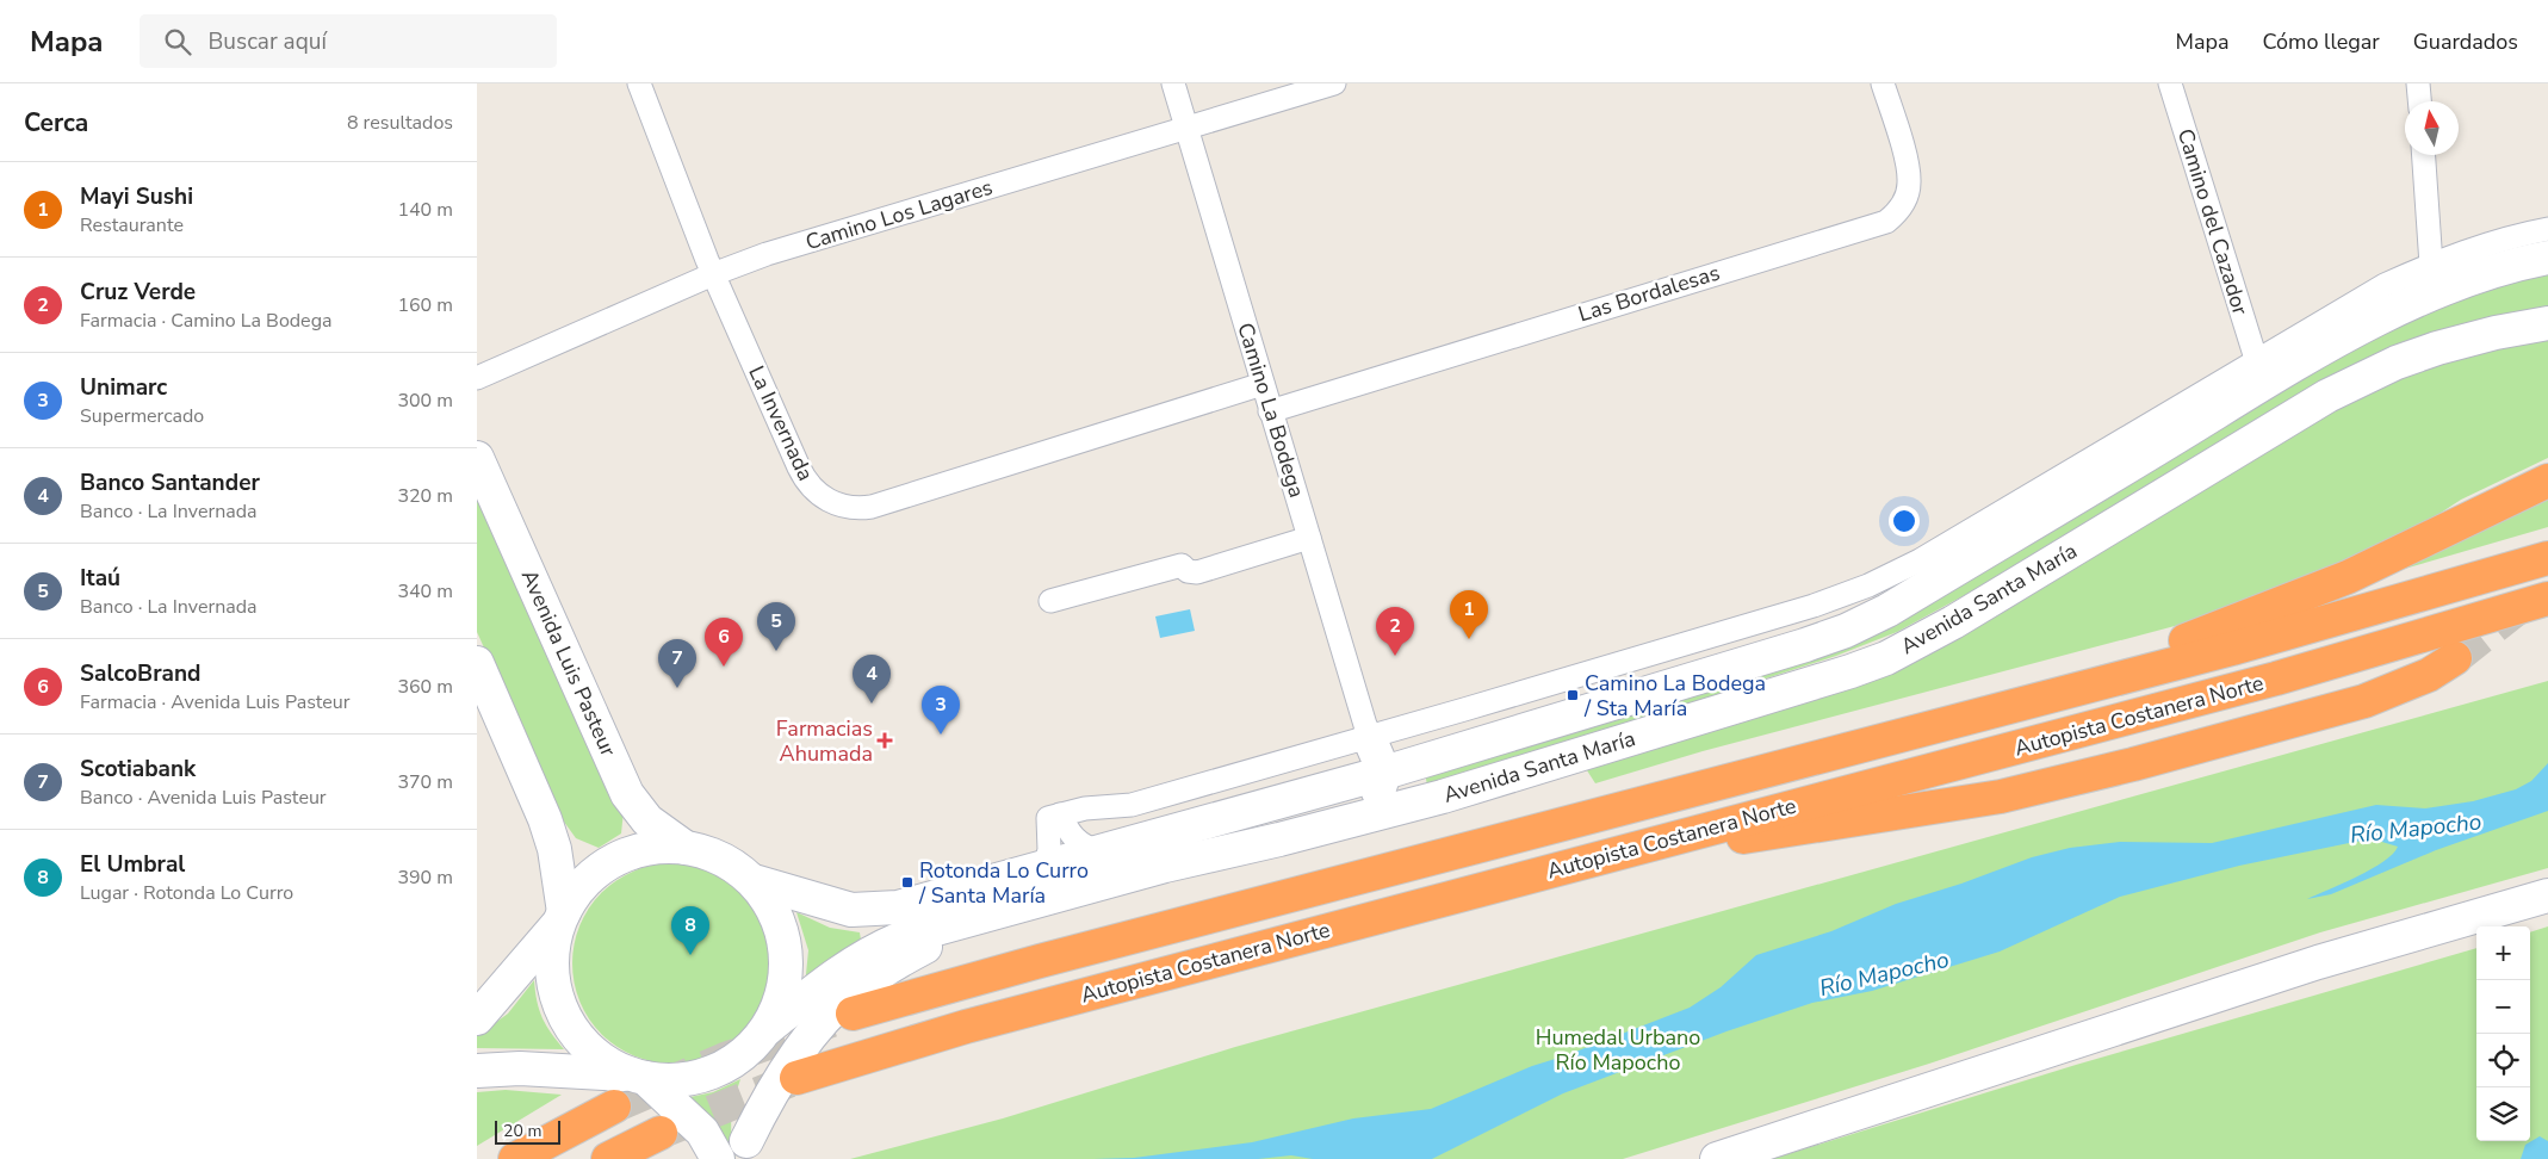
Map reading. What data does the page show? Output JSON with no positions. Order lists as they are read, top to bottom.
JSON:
{
  "streets": {
    "highway": ["Autopista Costanera Norte"],
    "main road": ["Avenida Santa María", "Avenida Luis Pasteur"],
    "street": [
      "Camino Los Lagares",
      "Camino del Cazador",
      "Las Bordalesas",
      "Camino La Bodega",
      "La Invernada"
    ]
  },
  "crossings": [
    ["Camino Los Lagares", "Camino La Bodega"],
    ["Camino Los Lagares", "La Invernada"],
    ["Las Bordalesas", "Camino La Bodega"],
    ["Camino La Bodega", "La Invernada"]
  ],
  "water": ["Río Mapocho"],
  "parks": ["Humedal Urbano Río Mapocho"],
  "places": {
    "transit": ["Camino La Bodega / Sta María", "Rotonda Lo Curro / Santa María"],
    "health": ["Farmacias Ahumada"]
  },
  "scale_bar": "20 m",
  "north": "top",
  "page": {
    "header": "Mapa",
    "search": "Buscar aquí",
    "nav": ["Mapa", "Cómo llegar", "Guardados"],
    "heading": ["Cerca", "8 resultados"],
    "list": [
      {
        "mark": "1",
        "name": "Mayi Sushi",
        "note": "Restaurante",
        "value": "140 m"
      },
      {
        "mark": "2",
        "name": "Cruz Verde",
        "note": "Farmacia · Camino La Bodega",
        "value": "160 m"
      },
      {
        "mark": "3",
        "name": "Unimarc",
        "note": "Supermercado",
        "value": "300 m"
      },
      {
        "mark": "4",
        "name": "Banco Santander",
        "note": "Banco · La Invernada",
        "value": "320 m"
      },
      {
        "mark": "5",
        "name": "Itaú",
        "note": "Banco · La Invernada",
        "value": "340 m"
      },
      {
        "mark": "6",
        "name": "SalcoBrand",
        "note": "Farmacia · Avenida Luis Pasteur",
        "value": "360 m"
      },
      {
        "mark": "7",
        "name": "Scotiabank",
        "note": "Banco · Avenida Luis Pasteur",
        "value": "370 m"
      },
      {
        "mark": "8",
        "name": "El Umbral",
        "note": "Lugar · Rotonda Lo Curro",
        "value": "390 m"
      }
    ],
    "pins": [
      "1",
      "5",
      "2",
      "6",
      "7",
      "4",
      "3",
      "8"
    ],
    "map_buttons": ["+", "−"],
    "scale": "20 m"
  }
}
